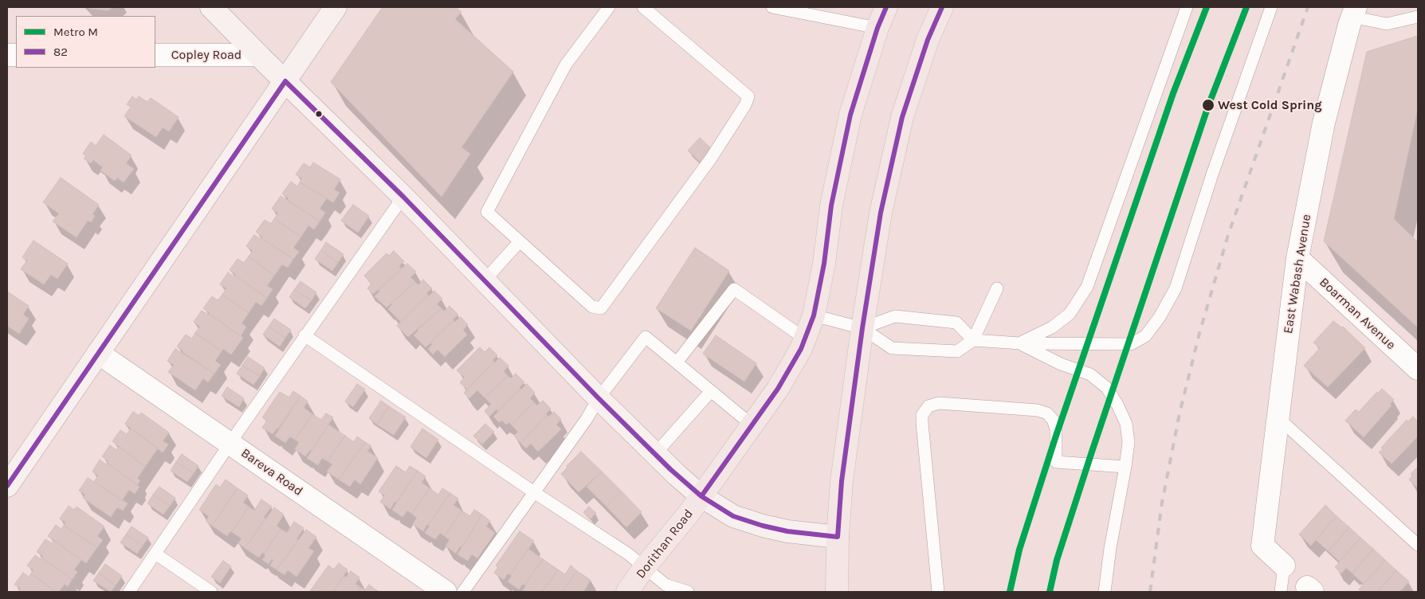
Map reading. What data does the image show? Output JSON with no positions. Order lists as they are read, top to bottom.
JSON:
{
  "streets": {
    "main road": ["Dorithan Road"],
    "street": [
      "Copley Road",
      "East Wabash Avenue",
      "Boarman Avenue",
      "Bareva Road"
    ]
  },
  "crossings": [
    ["East Wabash Avenue", "Boarman Avenue"]
  ],
  "places": ["West Cold Spring"],
  "lines": ["metro line M", "transit line 82"],
  "legend": ["Metro M", "82"]
}
